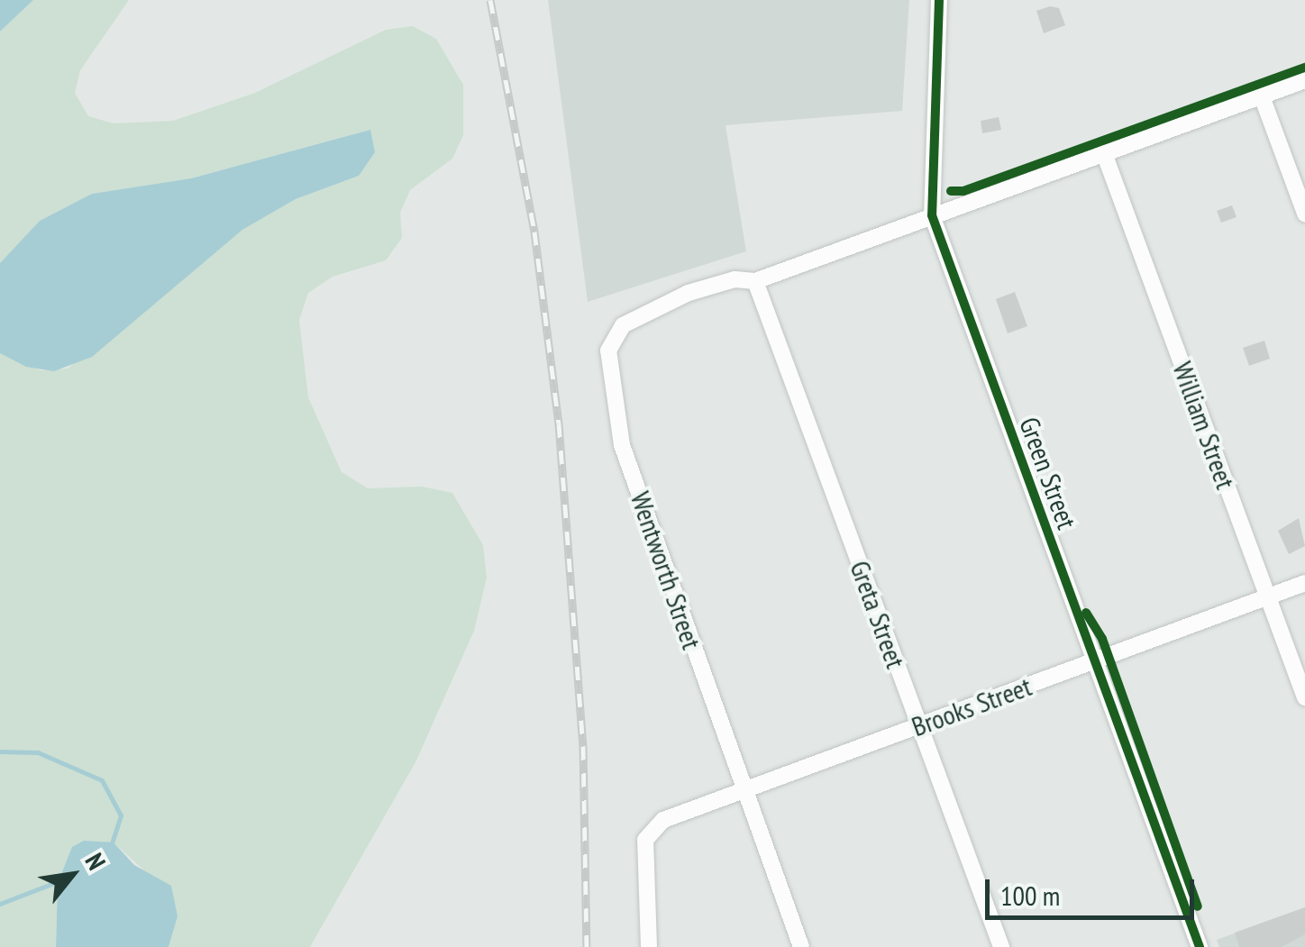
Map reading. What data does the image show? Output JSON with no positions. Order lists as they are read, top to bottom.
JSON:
{
  "streets": {
    "street": [
      "William Street",
      "Green Street",
      "Wentworth Street",
      "Greta Street",
      "Brooks Street"
    ]
  },
  "crossings": [
    ["William Street", "Wentworth Street"],
    ["William Street", "Brooks Street"],
    ["Green Street", "Wentworth Street"],
    ["Green Street", "Brooks Street"],
    ["Wentworth Street", "Greta Street"],
    ["Wentworth Street", "Brooks Street"],
    ["Greta Street", "Brooks Street"]
  ],
  "scale_bar": "100 m",
  "north": "top right"
}
